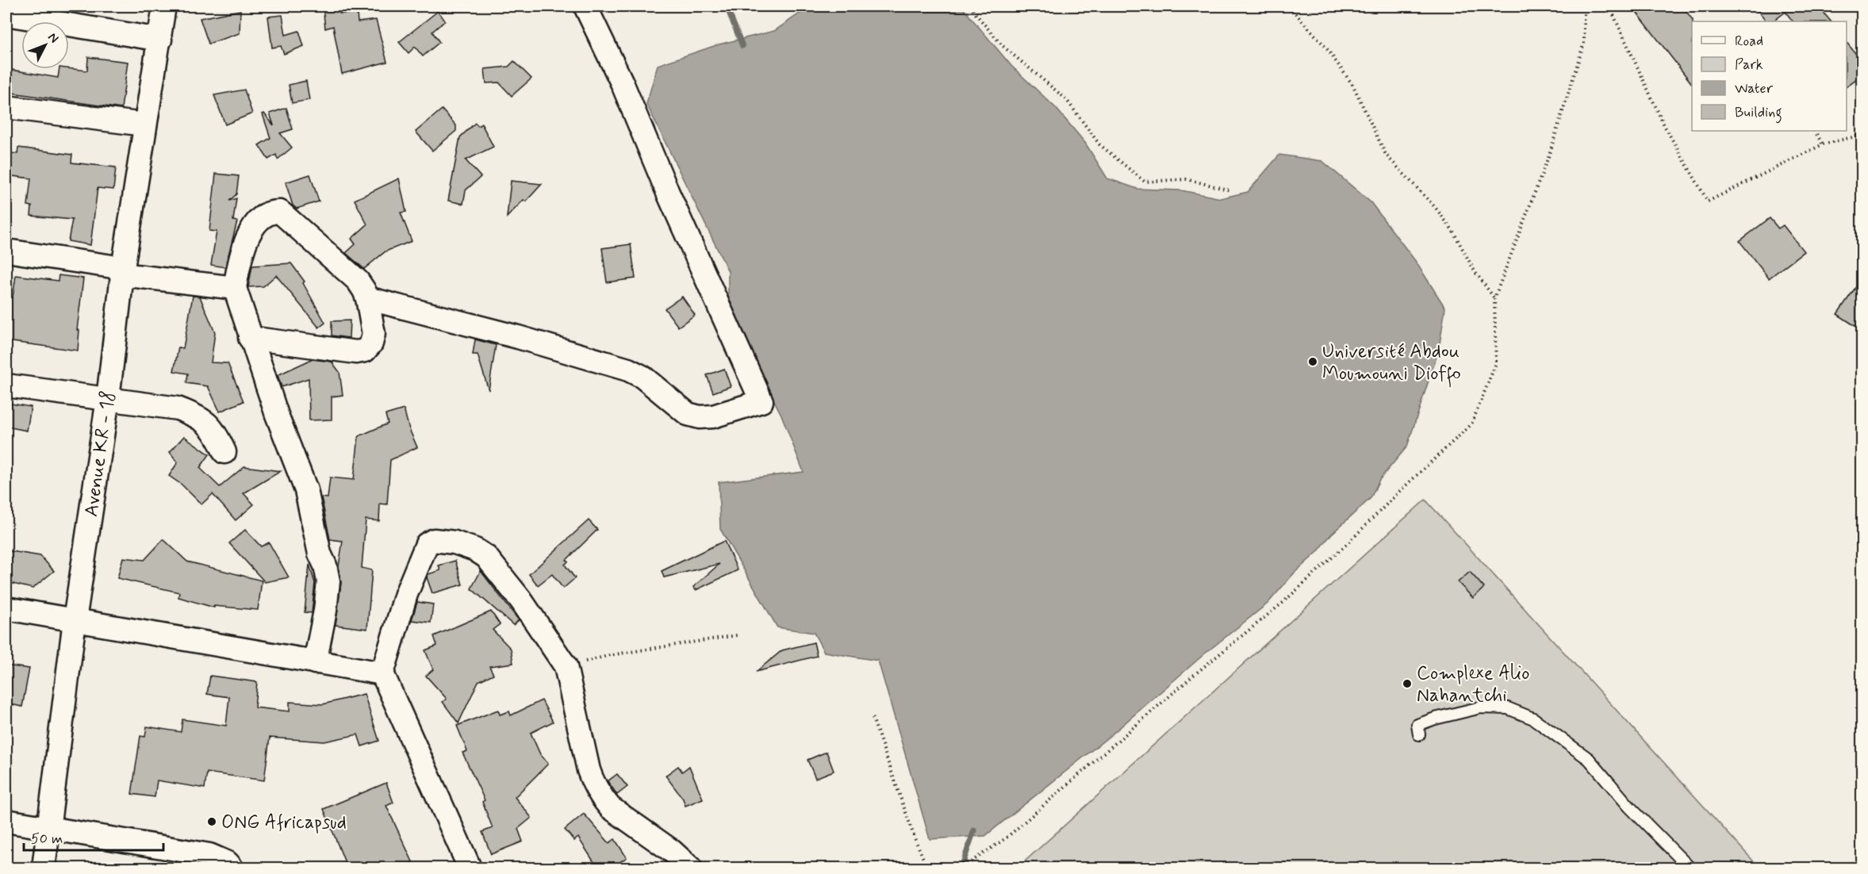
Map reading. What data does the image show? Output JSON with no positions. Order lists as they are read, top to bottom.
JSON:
{
  "streets": {
    "street": ["Avenue KR - 18"]
  },
  "places": ["Université Abdou Moumouni Dioffo", "Complexe Alio Nahantchi", "ONG Africapsud"],
  "legend": [
    "Road",
    "Park",
    "Water",
    "Building"
  ],
  "scale_bar": "50 m",
  "north": "top right"
}
